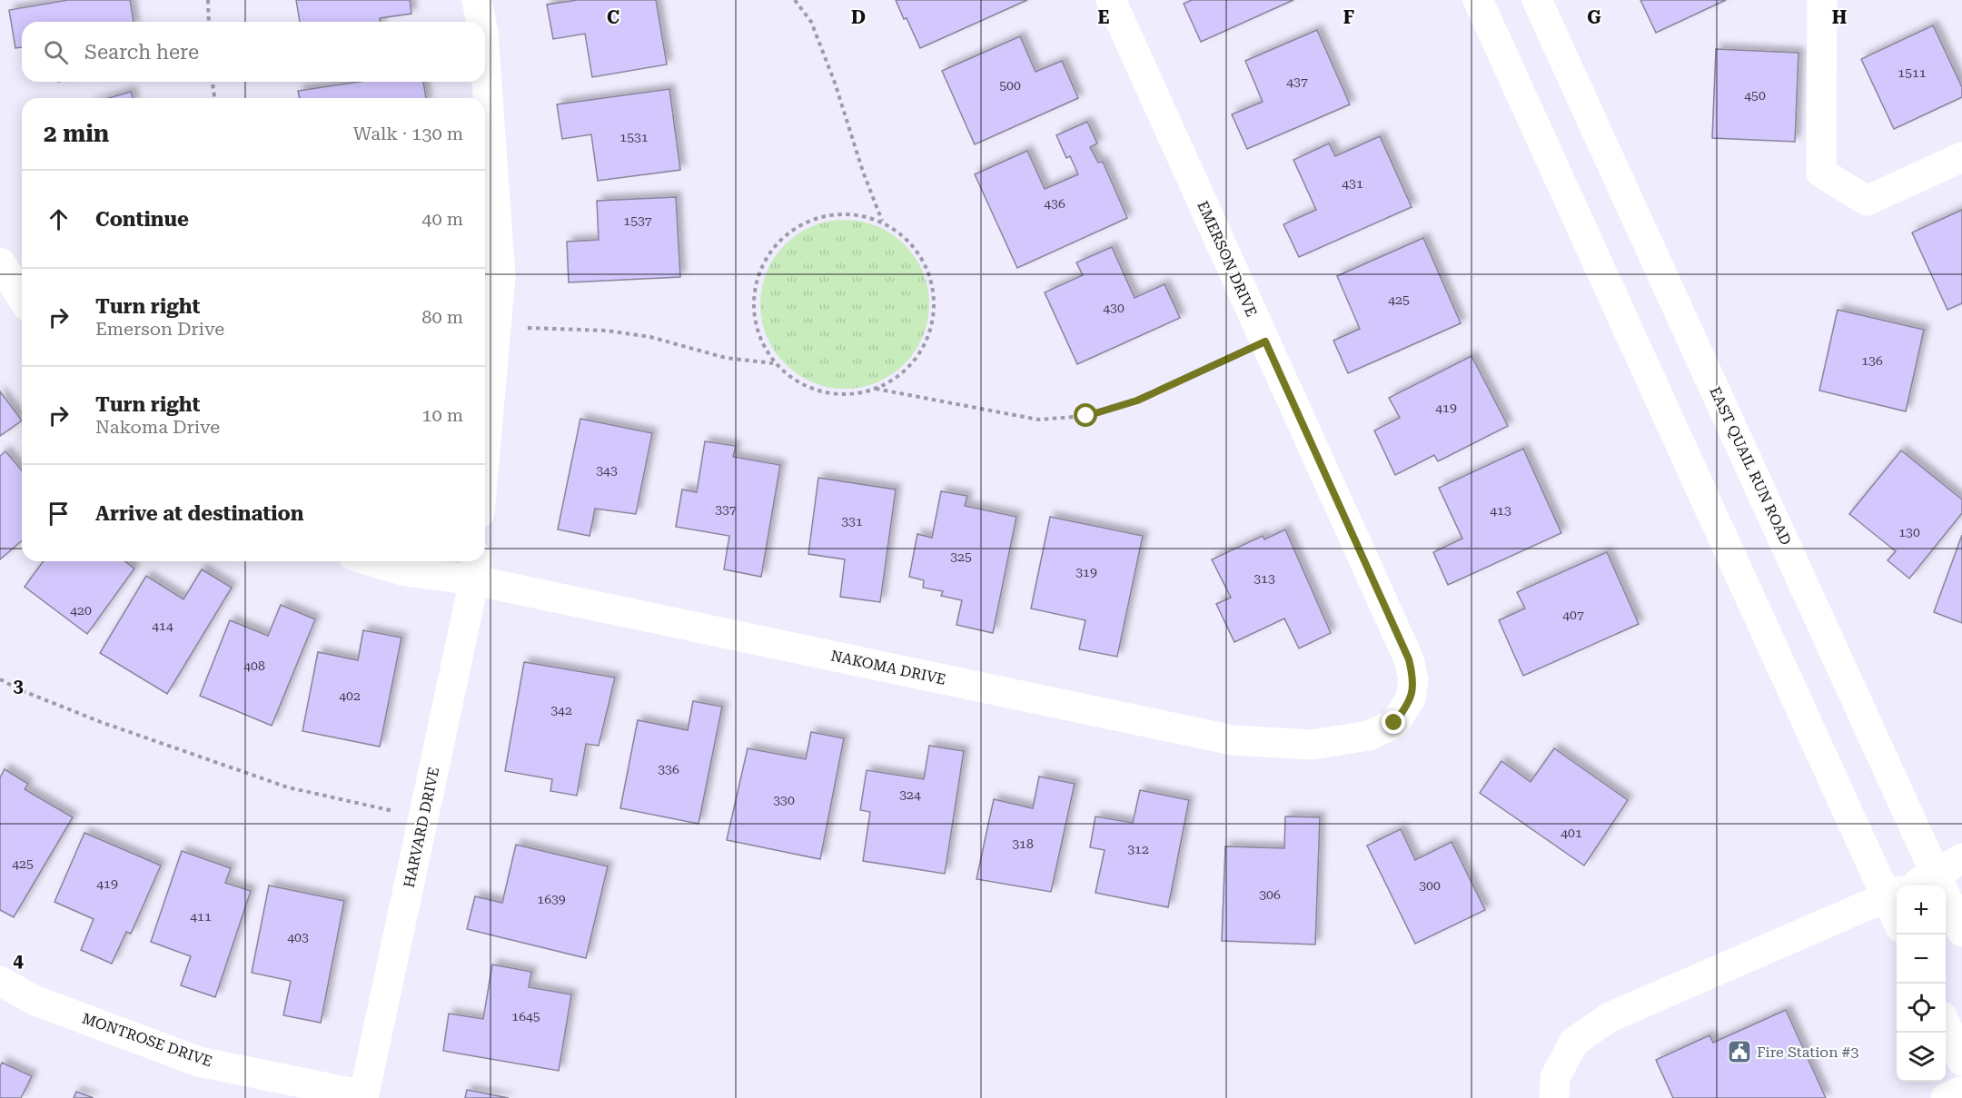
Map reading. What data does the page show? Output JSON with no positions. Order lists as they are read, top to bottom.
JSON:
{
  "streets": {
    "street": [
      "EMERSON DRIVE",
      "EAST QUAIL RUN ROAD",
      "NAKOMA DRIVE",
      "HARVARD DRIVE",
      "MONTROSE DRIVE"
    ]
  },
  "crossings": [
    ["EMERSON DRIVE", "NAKOMA DRIVE"],
    ["NAKOMA DRIVE", "HARVARD DRIVE"],
    ["HARVARD DRIVE", "MONTROSE DRIVE"]
  ],
  "places": {
    "public building": ["Fire Station #3"]
  },
  "house_numbers": [
    "1511",
    "437",
    "500",
    "450",
    "1531",
    "431",
    "436",
    "1537",
    "425",
    "430",
    "136",
    "419",
    "343",
    "337",
    "413",
    "331",
    "130",
    "325",
    "319",
    "313",
    "420",
    "407",
    "414",
    "408",
    "402",
    "342",
    "336",
    "324",
    "330",
    "401",
    "318",
    "312",
    "425",
    "419",
    "300",
    "306",
    "1639",
    "411",
    "403",
    "1645"
  ],
  "page": {
    "search": "Search here",
    "heading": ["2 min", "Walk · 130 m"],
    "list": [
      ["Continue", "40 m"],
      ["Turn right", "Emerson Drive", "80 m"],
      ["Turn right", "Nakoma Drive", "10 m"],
      "Arrive at destination"
    ],
    "map_buttons": ["+", "−"]
  },
  "grid": {
    "columns": [
      "C",
      "D",
      "E",
      "F",
      "G",
      "H"
    ],
    "rows": ["3", "4"]
  }
}
